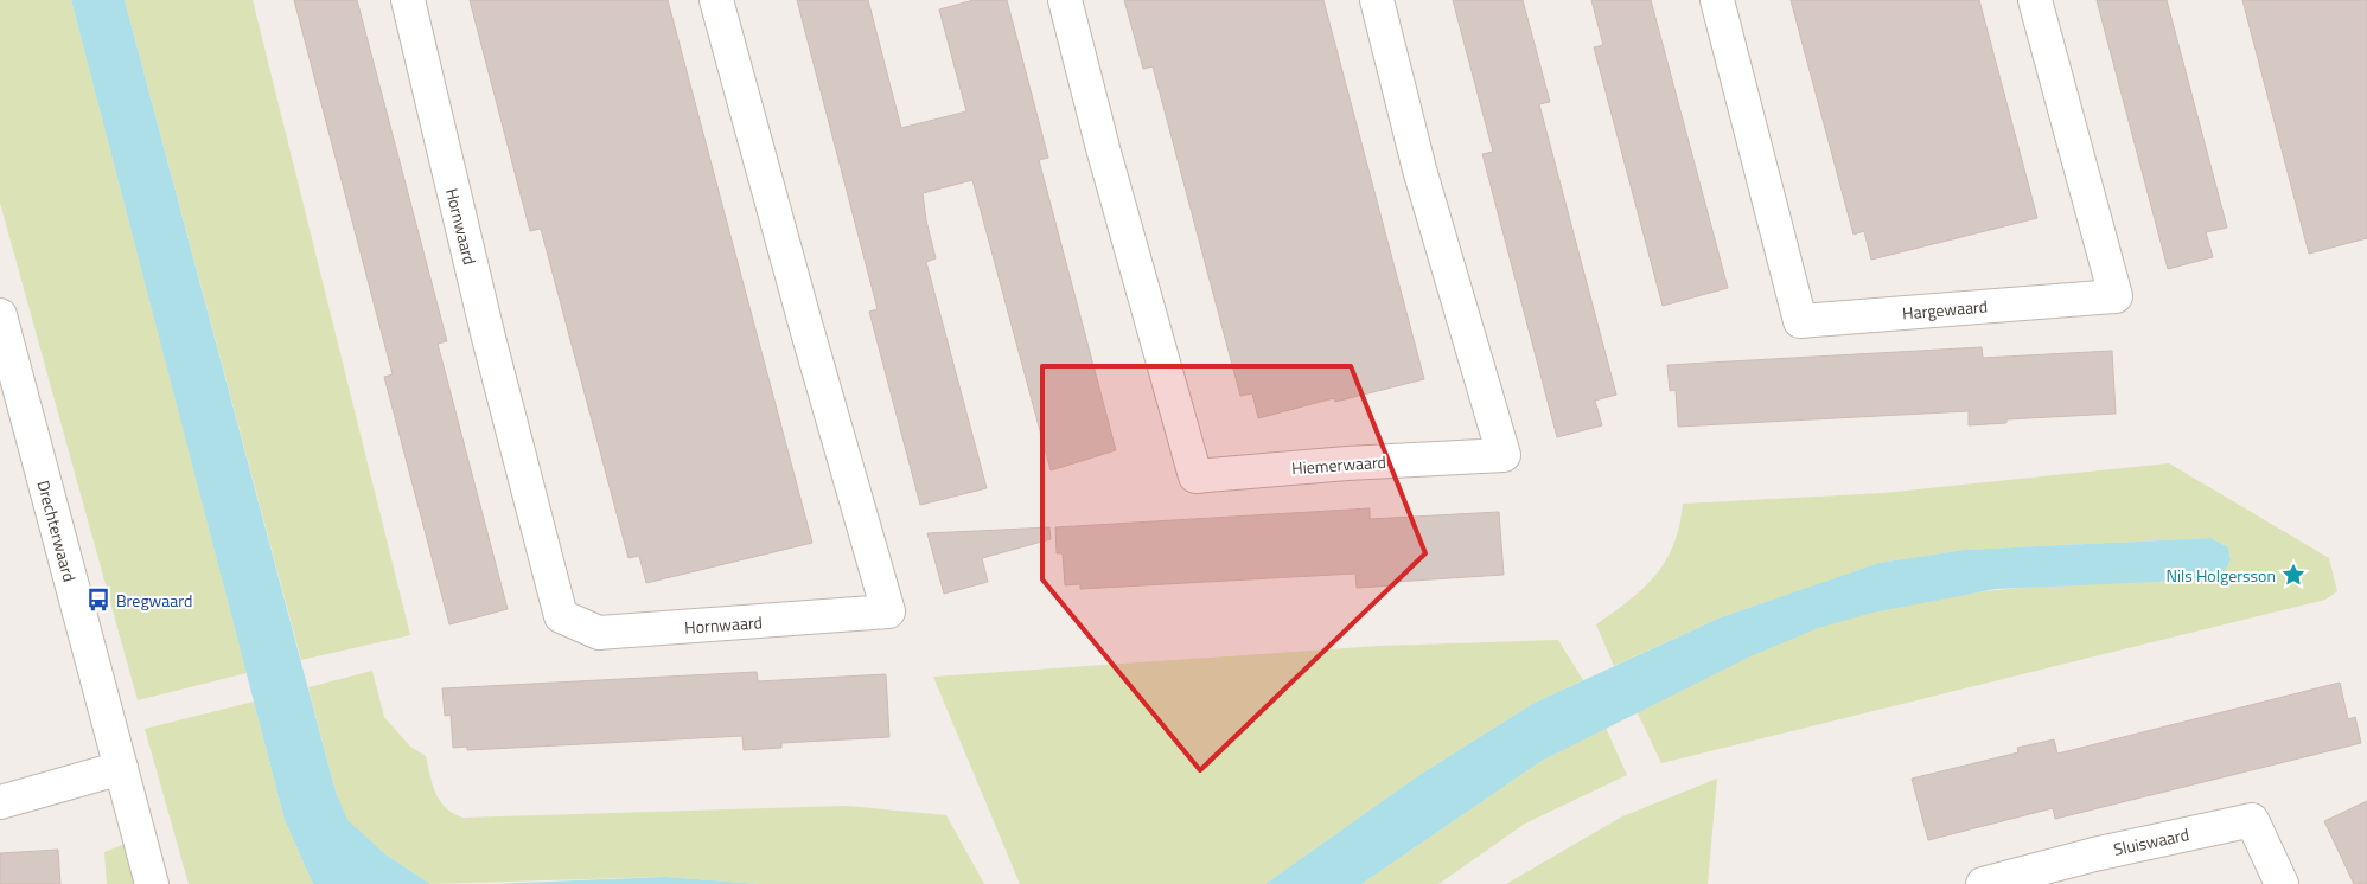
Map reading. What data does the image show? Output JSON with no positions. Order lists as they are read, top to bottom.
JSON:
{
  "streets": {
    "street": [
      "Hornwaard",
      "Hargewaard",
      "Hiemerwaard",
      "Drechterwaard",
      "Sluiswaard"
    ]
  },
  "places": {
    "place": ["Nils Holgersson"],
    "bus stop": ["Bregwaard"]
  }
}
